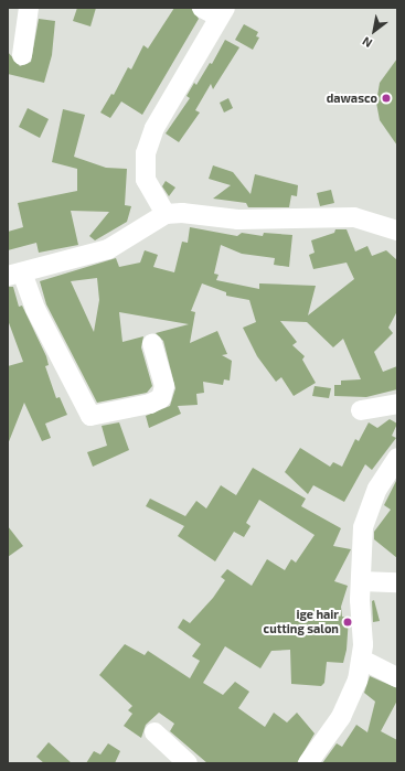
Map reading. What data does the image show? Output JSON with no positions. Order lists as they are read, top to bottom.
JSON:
{
  "places": ["dawasco", "ige hair cutting salon"],
  "north": "bottom left"
}
